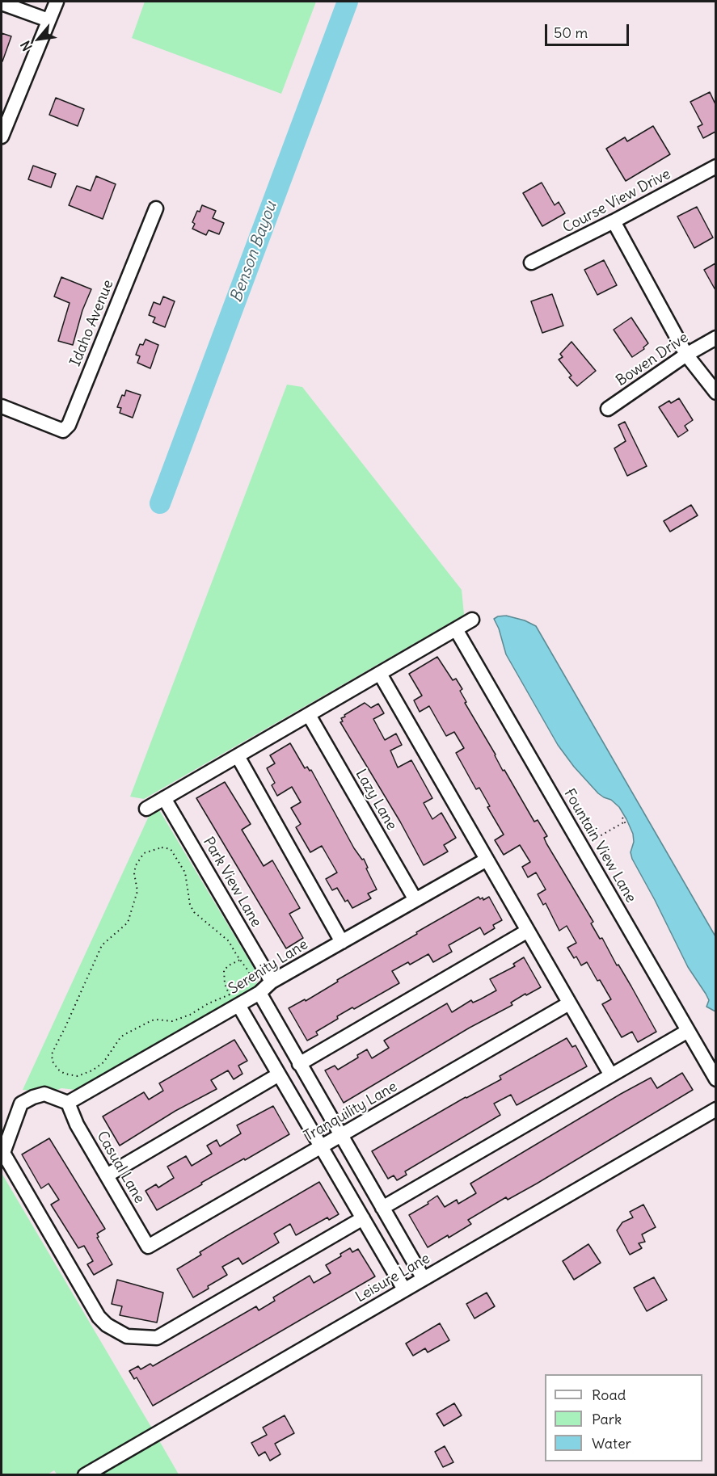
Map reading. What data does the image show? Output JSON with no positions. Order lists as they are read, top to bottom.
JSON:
{
  "streets": {
    "street": [
      "Course View Drive",
      "Idaho Avenue",
      "Bowen Drive",
      "Lazy Lane",
      "Fountain View Lane",
      "Park View Lane",
      "Serenity Lane",
      "Tranquility Lane",
      "Casual Lane",
      "Leisure Lane"
    ]
  },
  "crossings": [
    ["Lazy Lane", "Serenity Lane"],
    ["Park View Lane", "Serenity Lane"],
    ["Serenity Lane", "Casual Lane"],
    ["Tranquility Lane", "Casual Lane"]
  ],
  "water": ["Benson Bayou"],
  "legend": ["Road", "Park", "Water"],
  "scale_bar": "50 m",
  "north": "bottom left"
}
